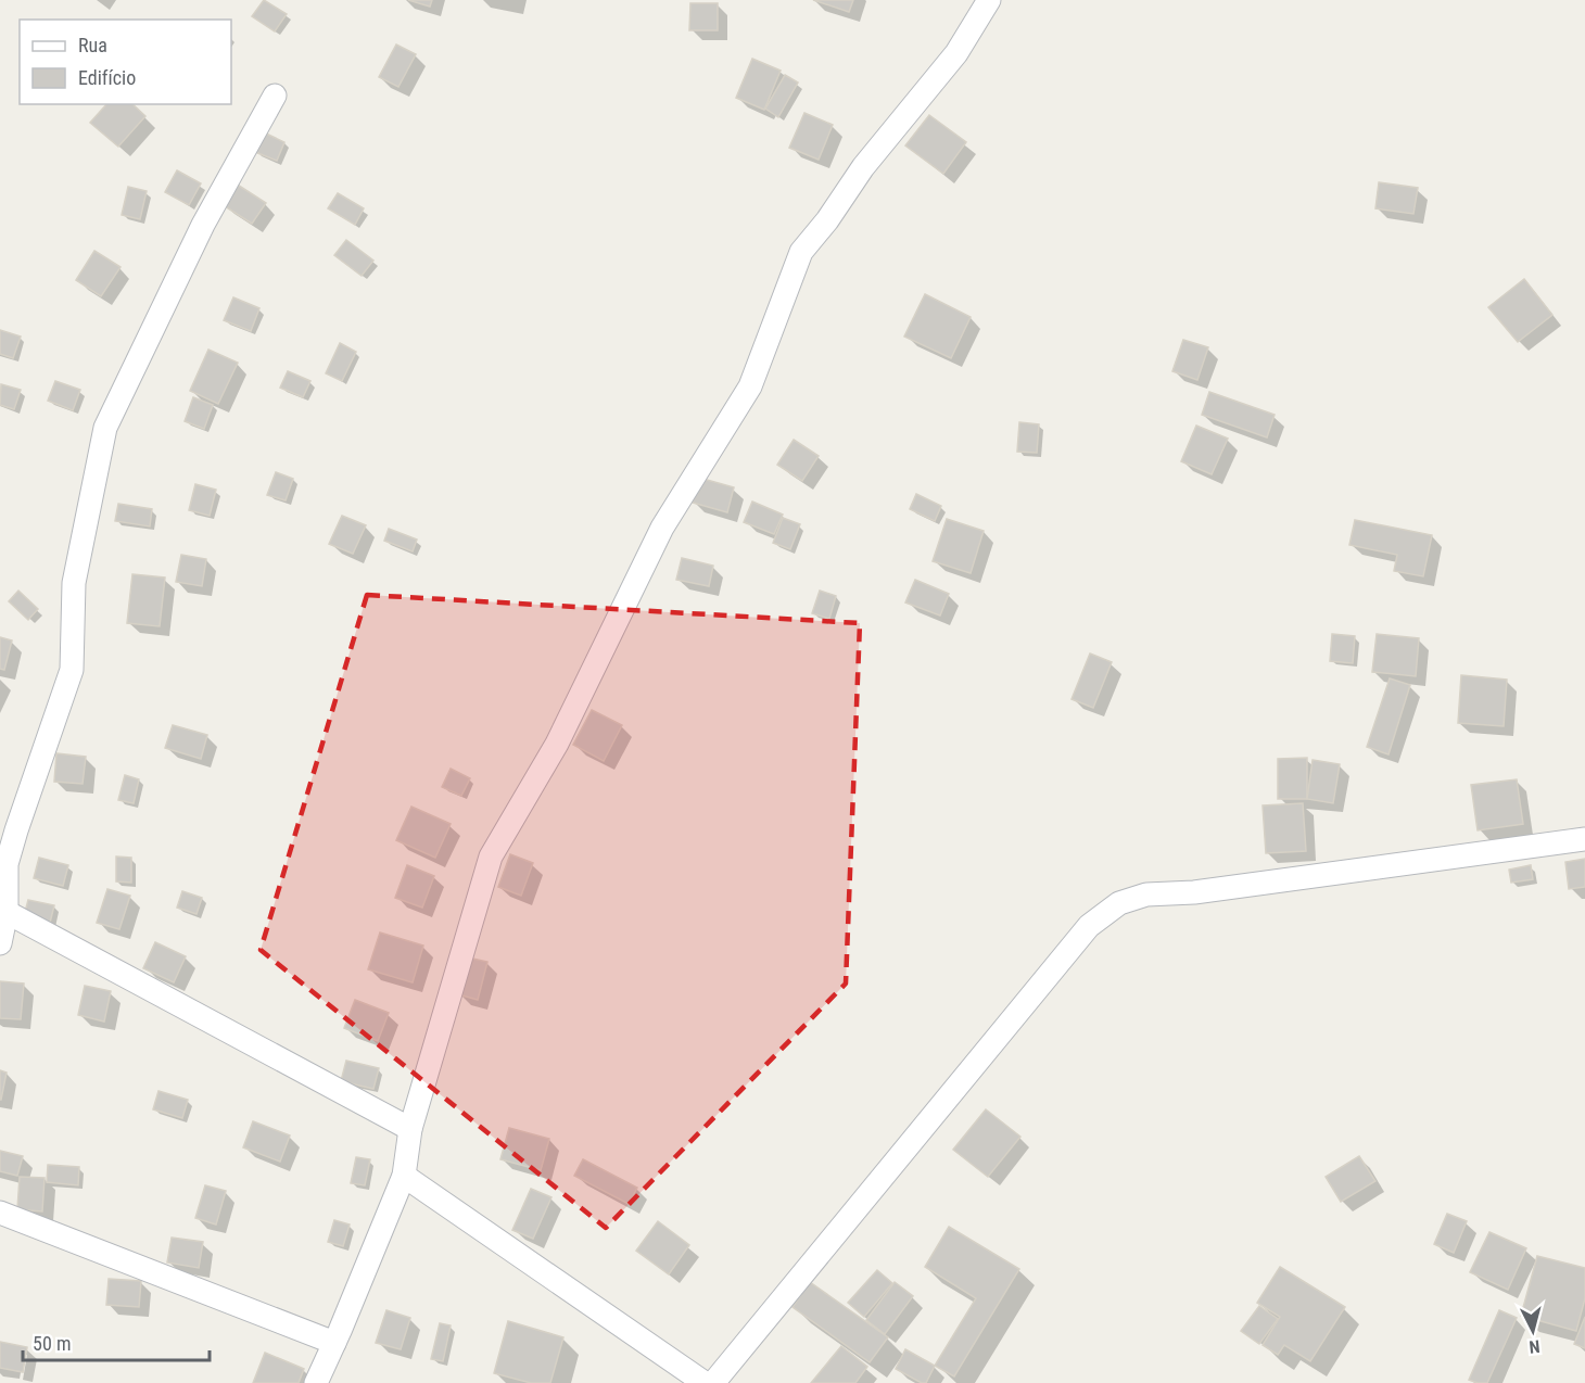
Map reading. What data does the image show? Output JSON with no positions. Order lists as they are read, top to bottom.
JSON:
{
  "legend": ["Rua", "Edifício"],
  "scale_bar": "50 m",
  "north": "bottom"
}
